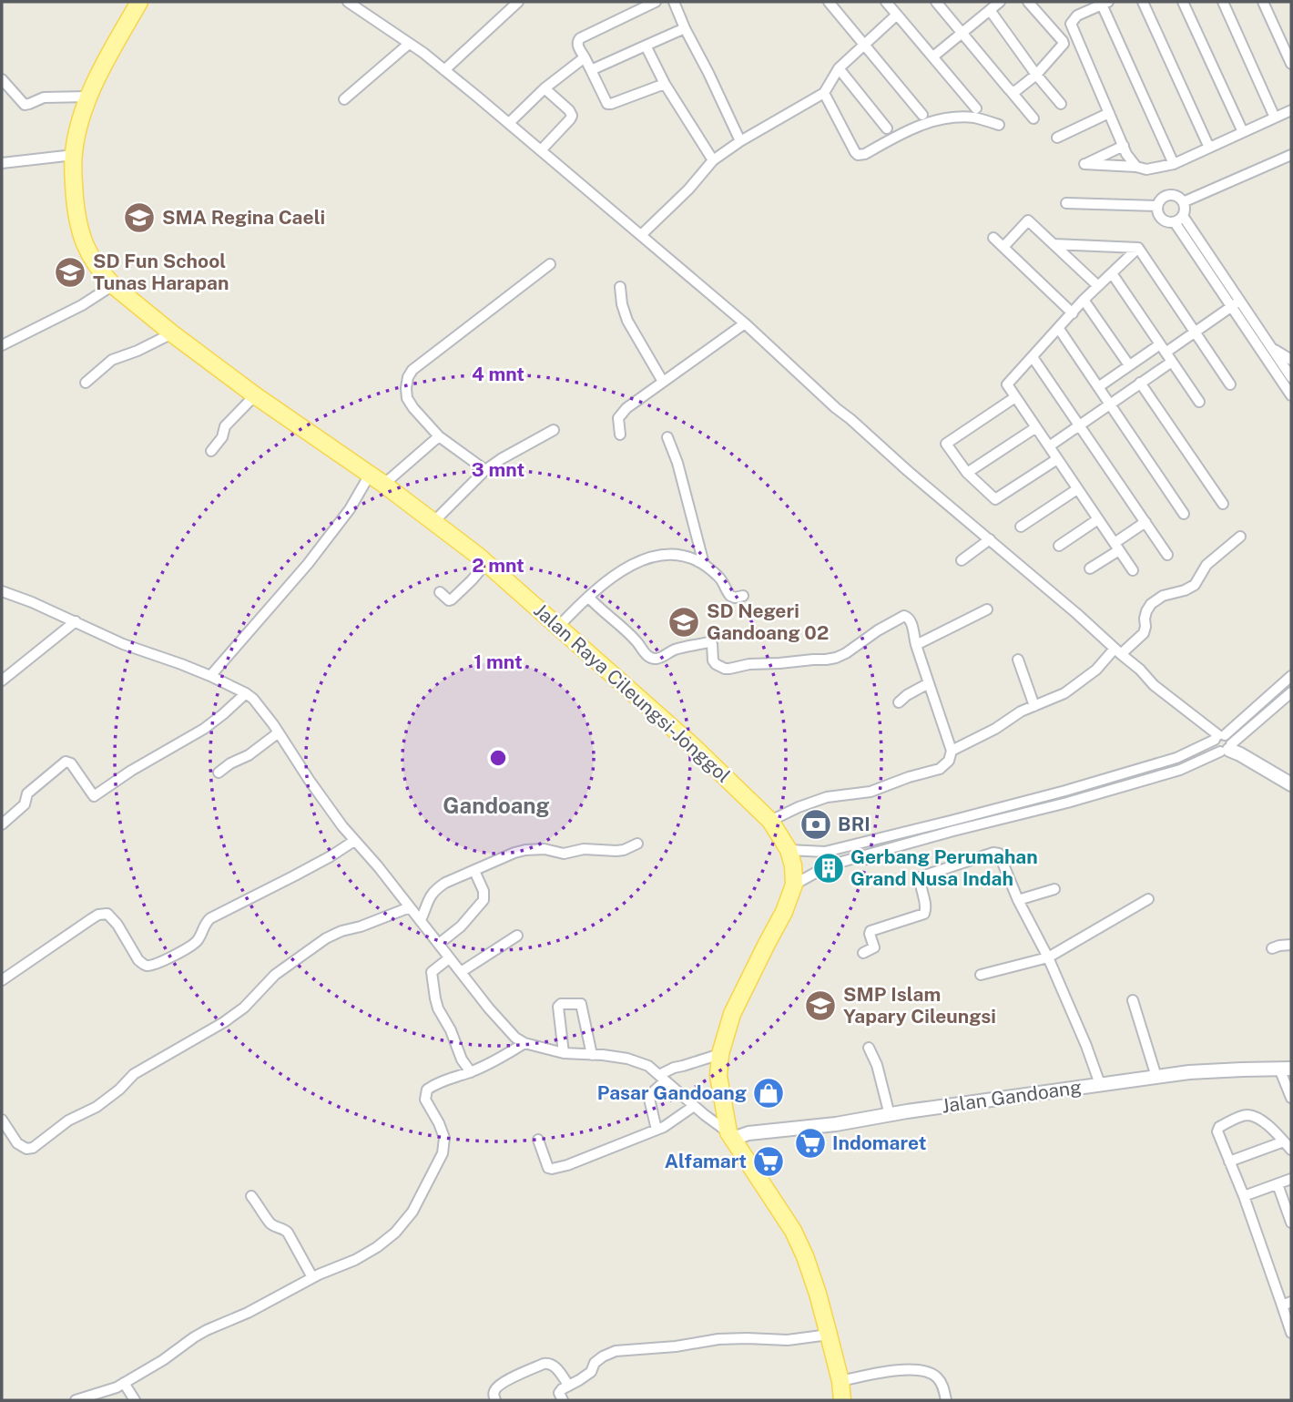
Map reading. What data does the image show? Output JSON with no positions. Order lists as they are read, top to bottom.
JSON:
{
  "streets": {
    "main road": ["Jalan Raya Cileungsi-Jonggol"],
    "street": ["Jalan Gandoang"]
  },
  "crossings": [
    ["Jalan Raya Cileungsi-Jonggol", "Jalan Gandoang"]
  ],
  "districts": ["Gandoang"],
  "places": {
    "school or university": [
      "SMA Regina Caeli",
      "SD Fun School Tunas Harapan",
      "SD Negeri Gandoang 02",
      "SMP Islam Yapary Cileungsi"
    ],
    "bank": ["BRI"],
    "building": ["Gerbang Perumahan Grand Nusa Indah"],
    "shop": ["Pasar Gandoang"],
    "supermarket": ["Indomaret", "Alfamart"]
  },
  "rings": [
    "4 mnt",
    "3 mnt",
    "2 mnt",
    "1 mnt"
  ]
}
